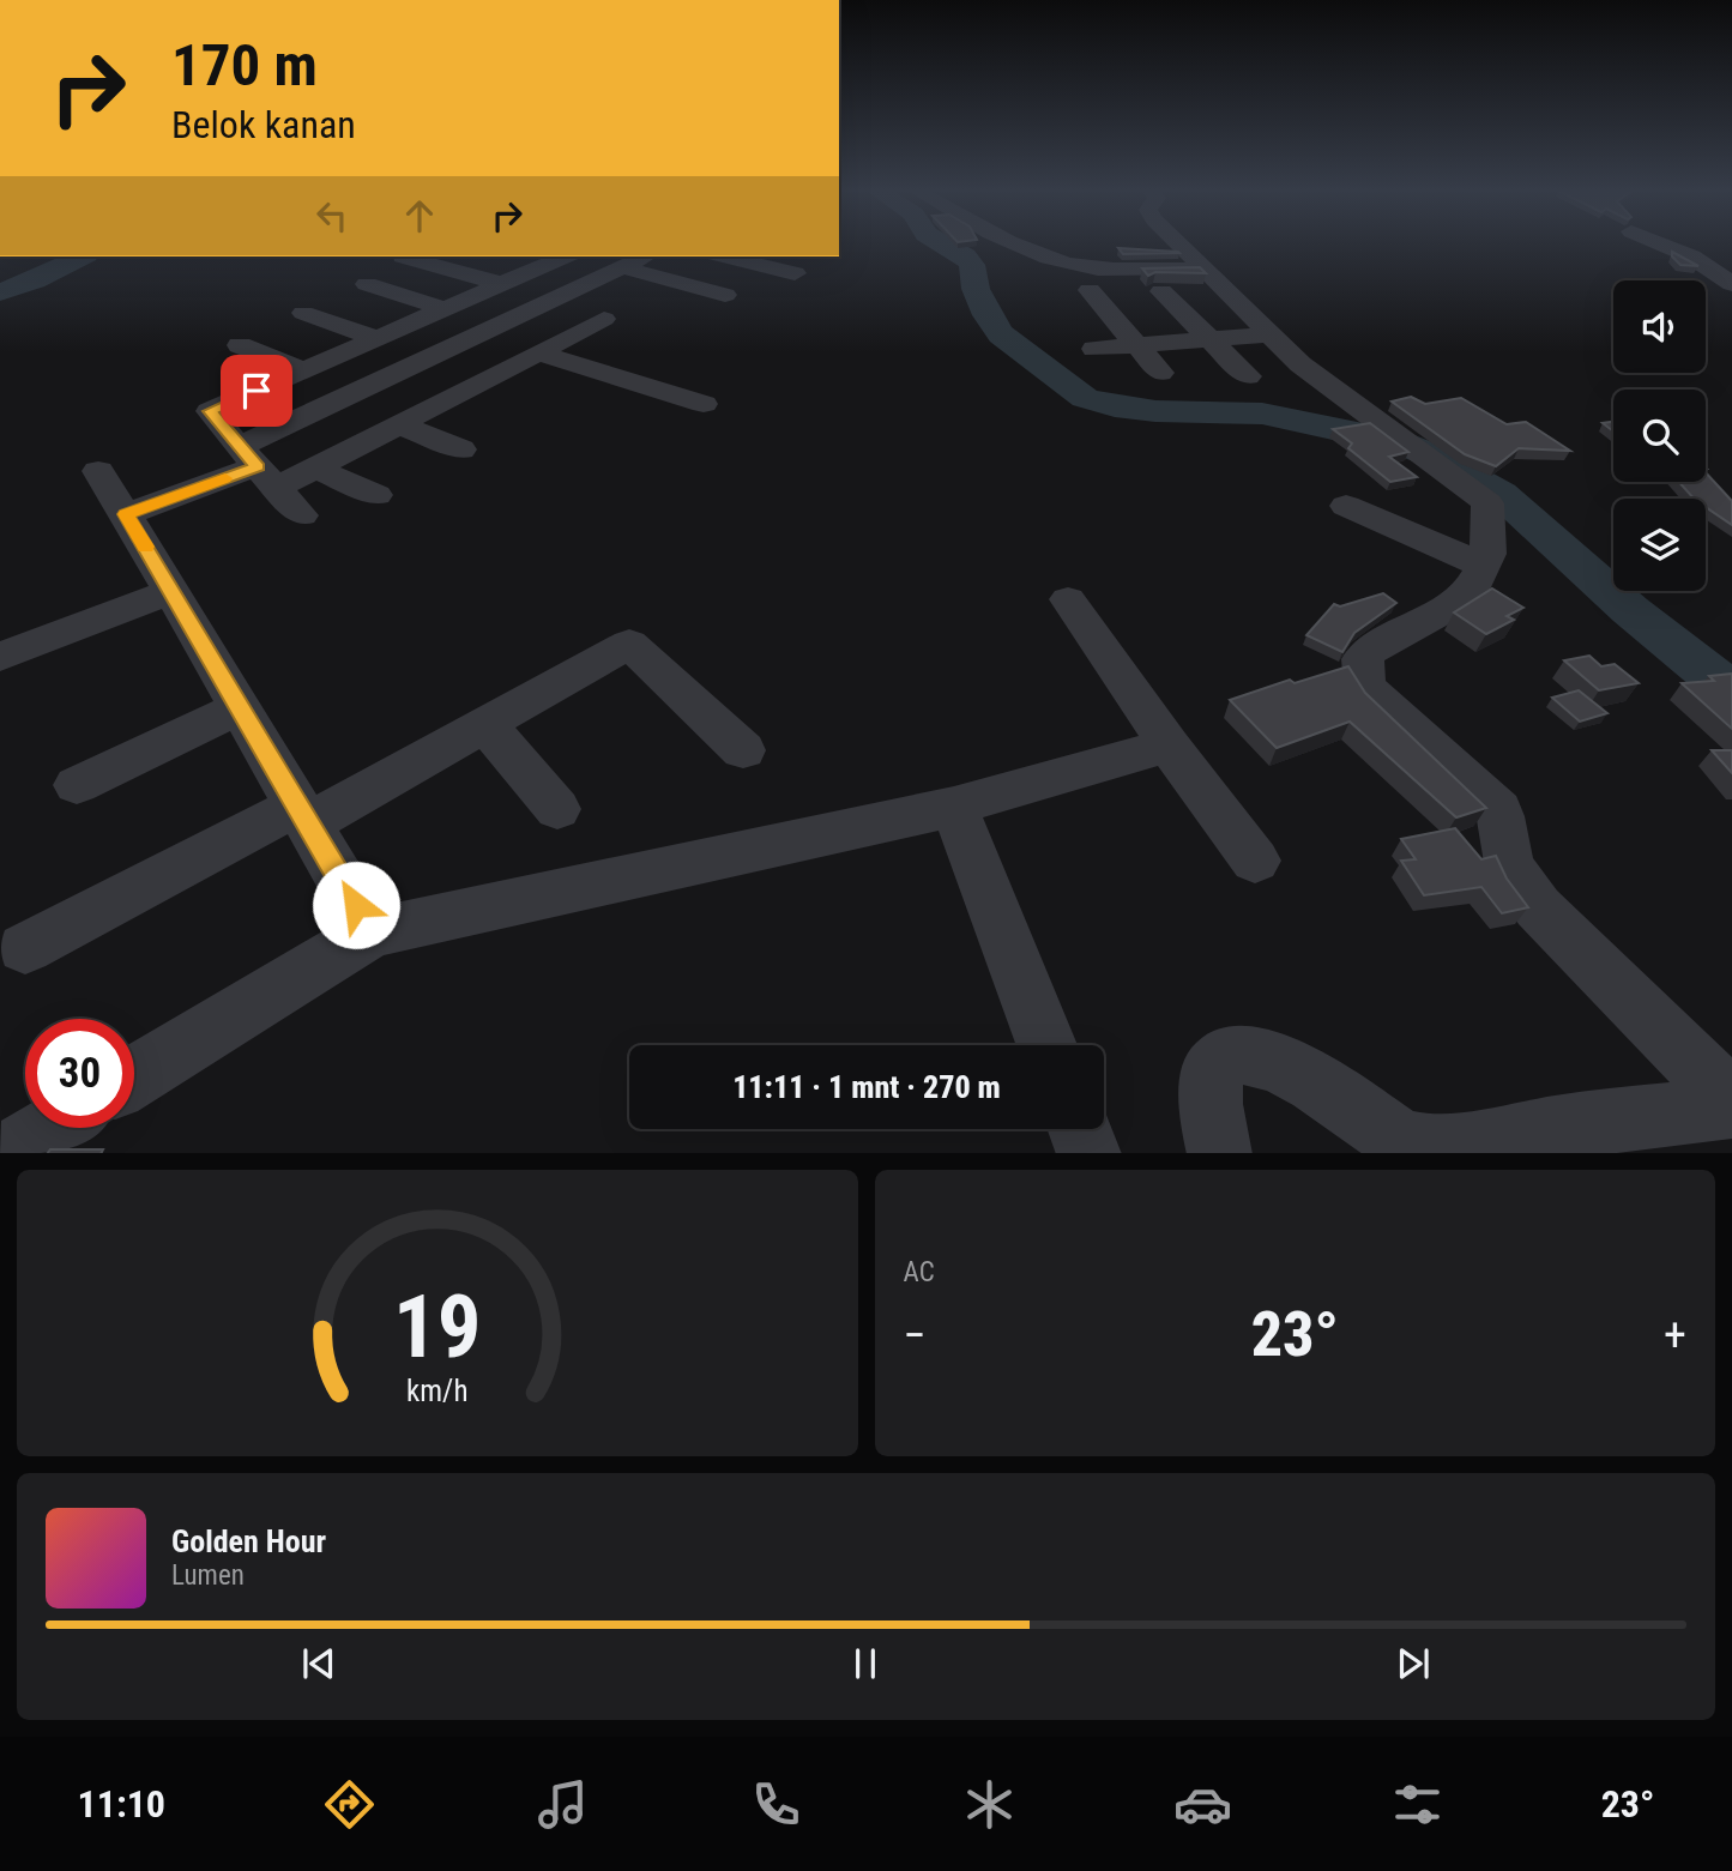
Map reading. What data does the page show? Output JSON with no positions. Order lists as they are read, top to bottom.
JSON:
{
  "page": {
    "turn": ["170 m", "Belok kanan"],
    "limit": "30",
    "trip": "11:11 · 1 mnt · 270 m",
    "tile": "AC",
    "heat": ["−", "23°", "+"],
    "song": ["Golden Hour", "Lumen"],
    "tabs": ["11:10", "23°"],
    "gauge": ["19", "km/h"]
  }
}
